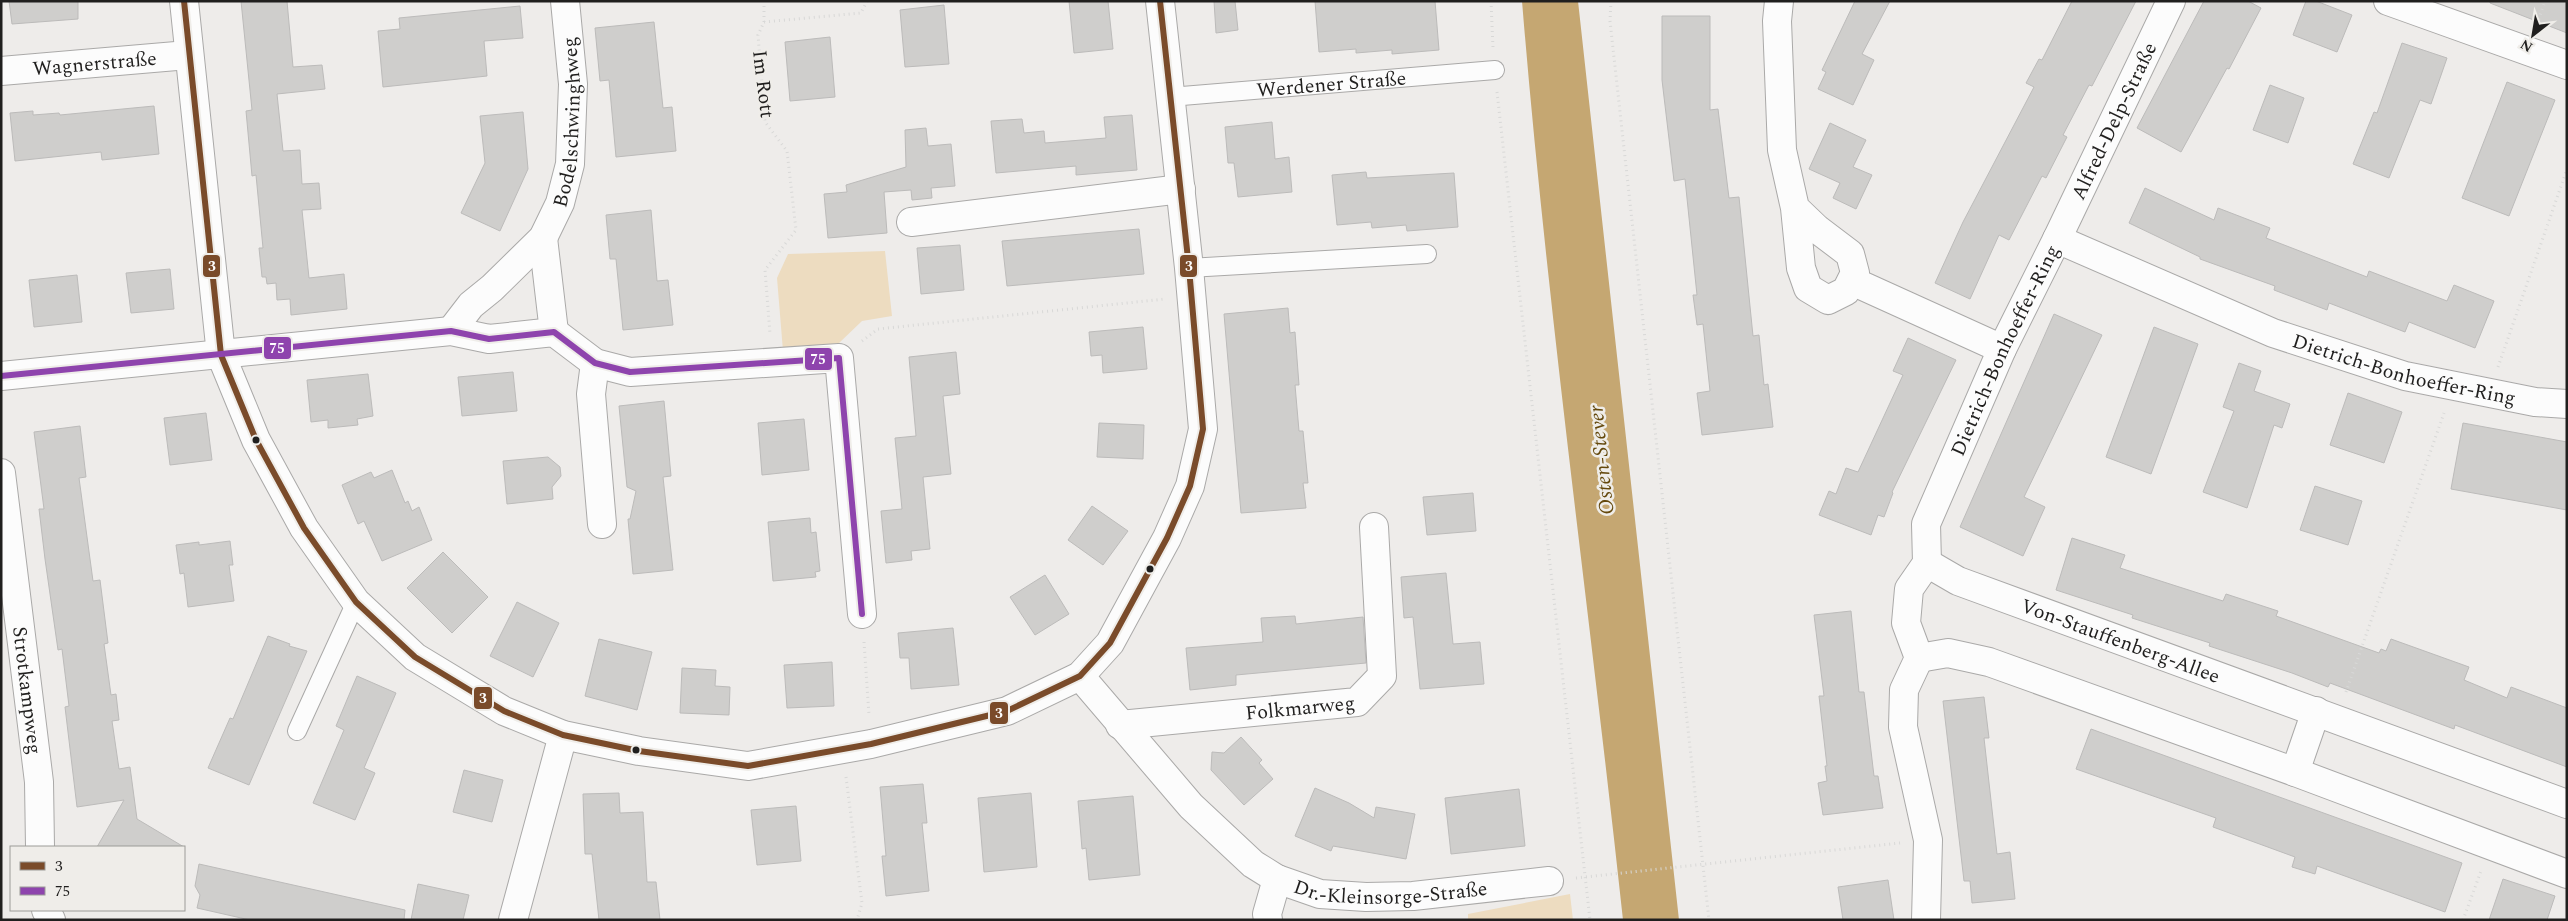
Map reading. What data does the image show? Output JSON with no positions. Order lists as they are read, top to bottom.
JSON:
{
  "streets": {
    "street": [
      "Wagnerstraße",
      "Alfred-Delp-Straße",
      "Bodelschwinghweg",
      "Dietrich-Bonhoeffer-Ring",
      "Von-Stauffenberg-Allee",
      "Strotkampweg",
      "Folkmarweg",
      "Dr.-Kleinsorge-Straße"
    ],
    "lane": ["Werdener Straße"],
    "path": ["Im Rott"]
  },
  "crossings": [
    ["Alfred-Delp-Straße", "Dietrich-Bonhoeffer-Ring"],
    ["Dietrich-Bonhoeffer-Ring", "Von-Stauffenberg-Allee"],
    ["Folkmarweg", "Dr.-Kleinsorge-Straße"]
  ],
  "water": ["Osten-Stever"],
  "lines": ["transit line 3", "transit line 75"],
  "legend": ["3", "75"],
  "north": "bottom left"
}
